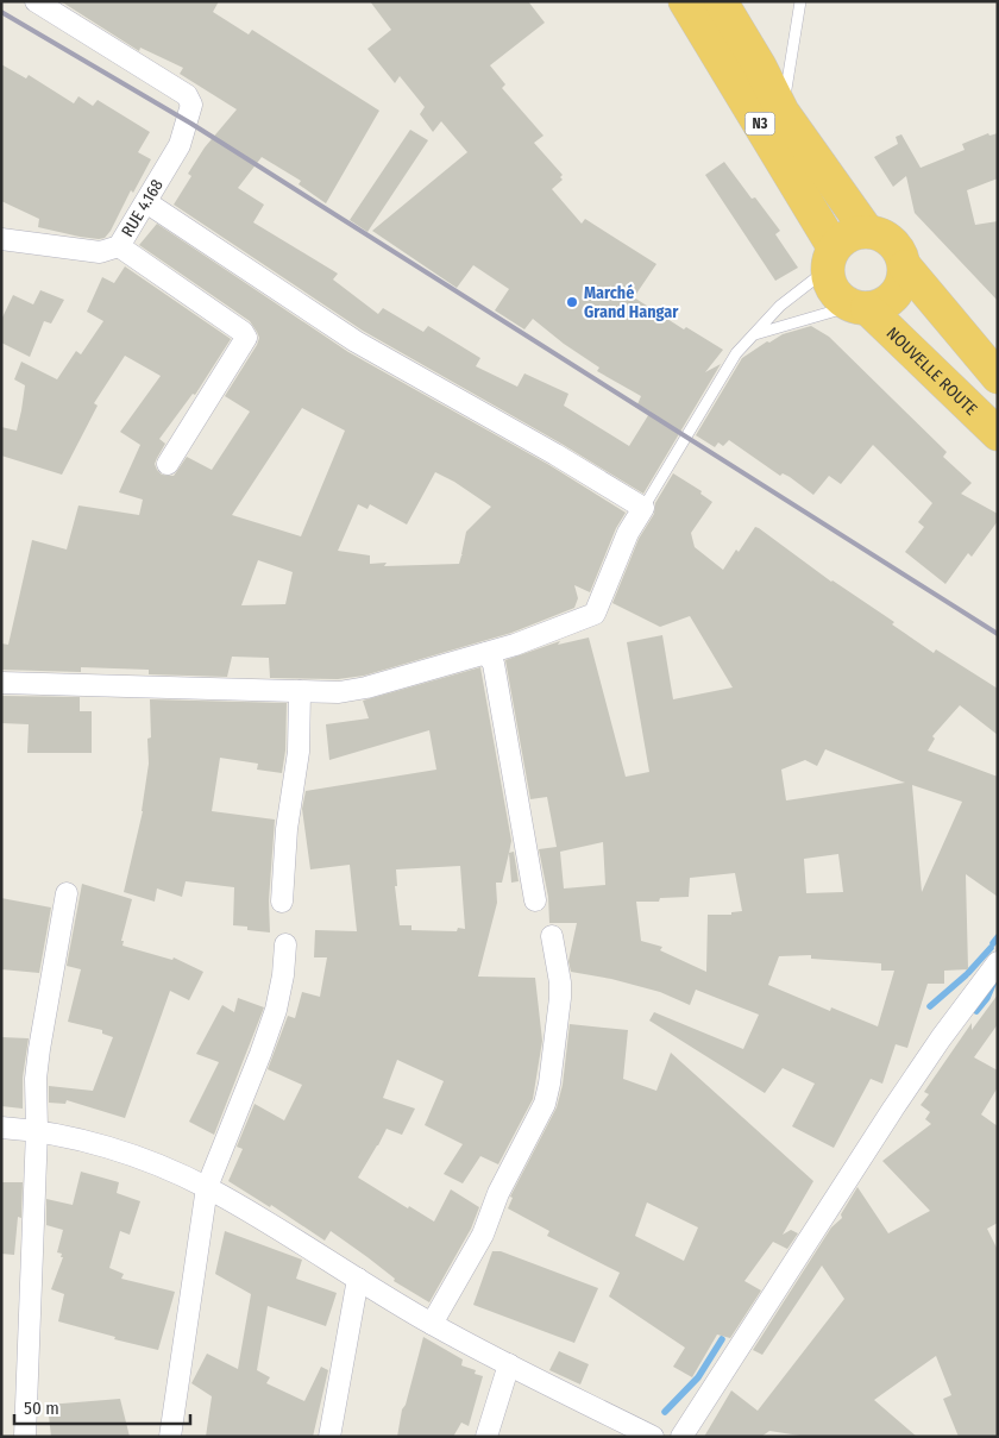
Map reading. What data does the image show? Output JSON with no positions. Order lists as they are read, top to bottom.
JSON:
{
  "streets": {
    "highway": ["N3", "NOUVELLE ROUTE"],
    "street": ["RUE 4.168"]
  },
  "crossings": [
    ["N3", "NOUVELLE ROUTE"]
  ],
  "places": ["Marché Grand Hangar"],
  "scale_bar": "50 m"
}
